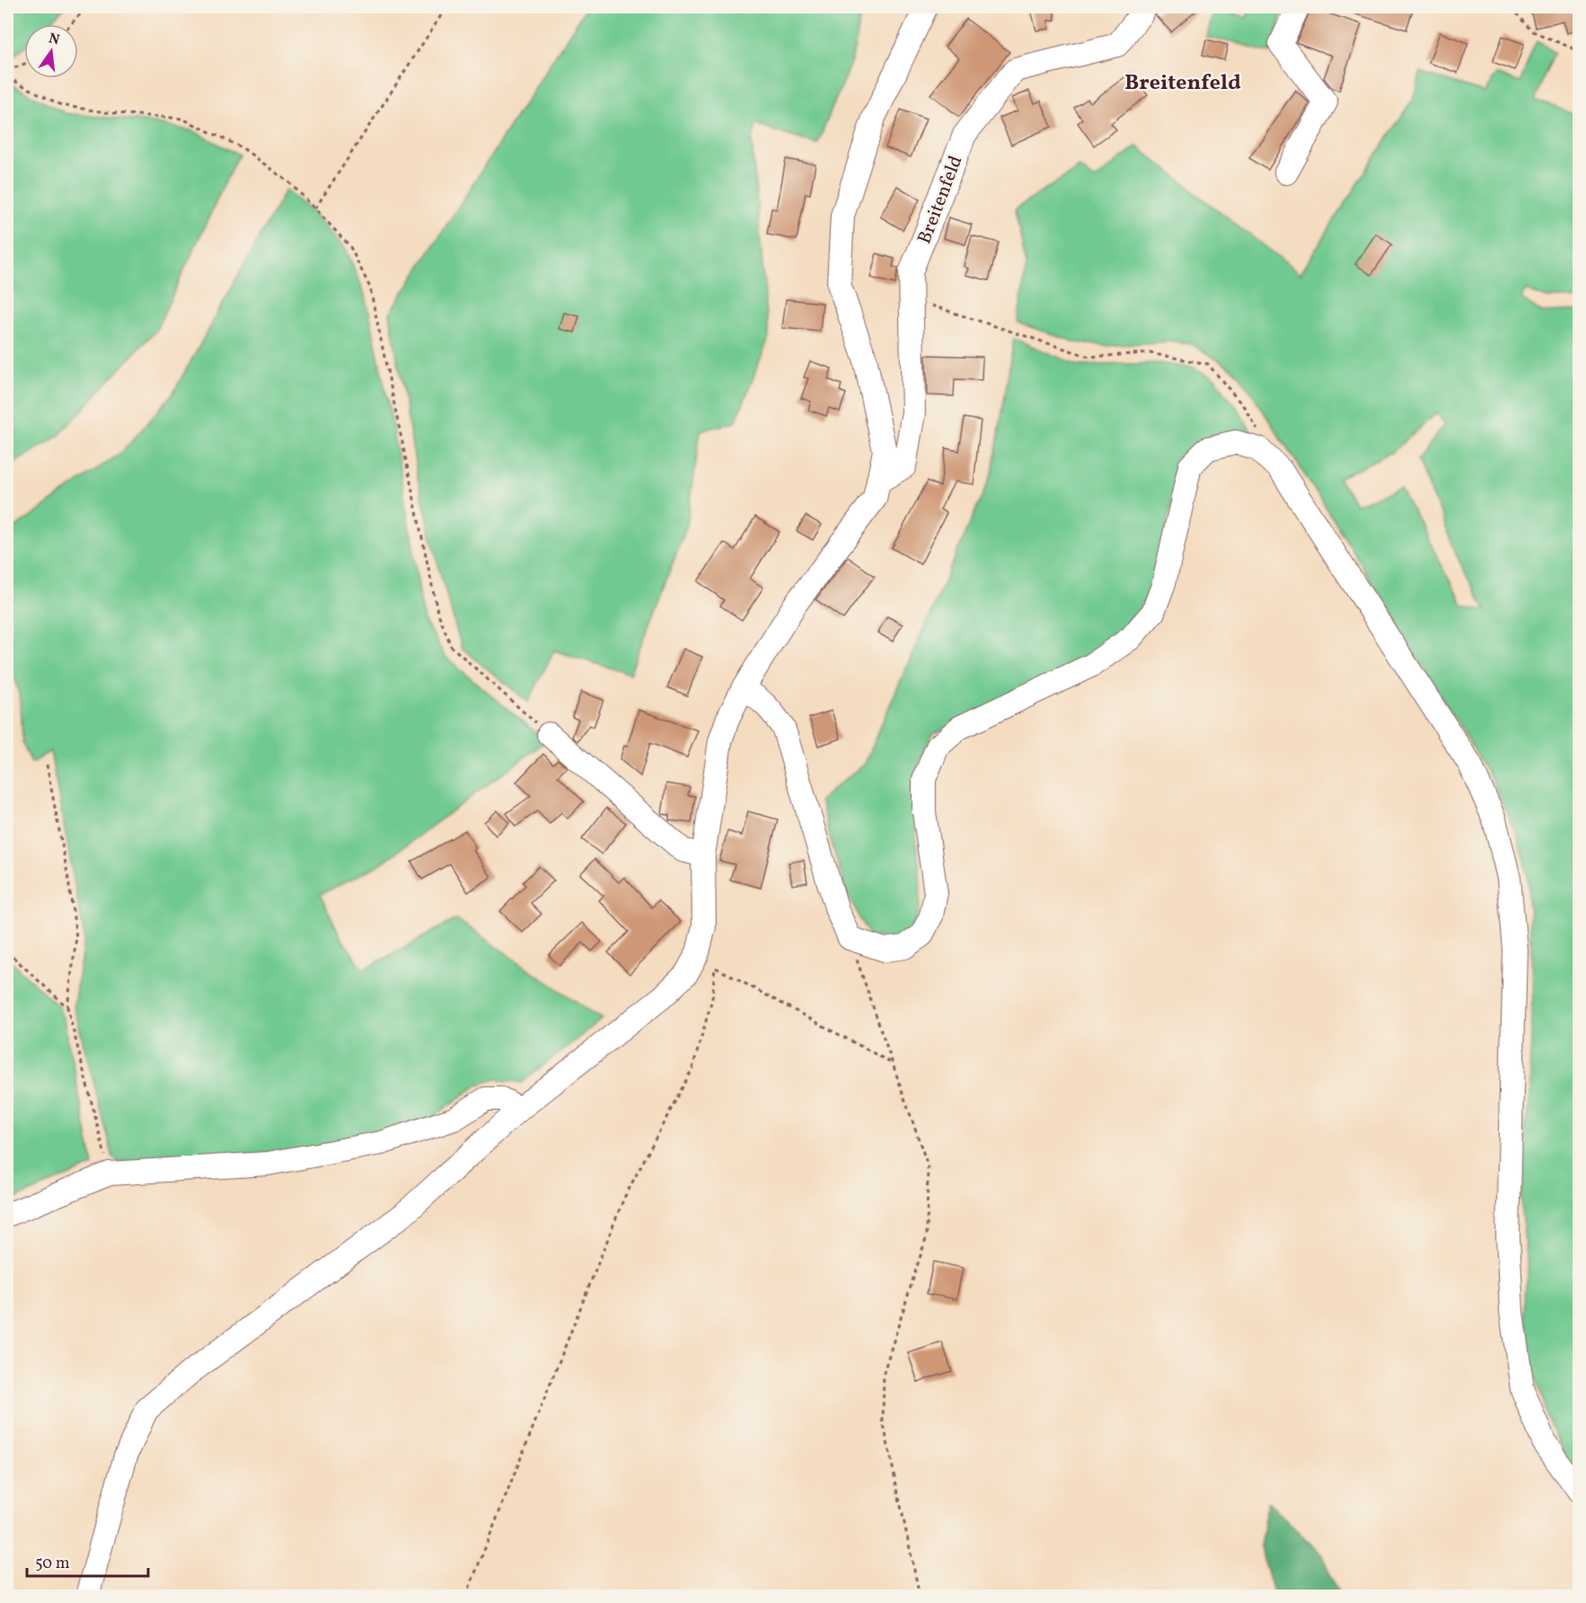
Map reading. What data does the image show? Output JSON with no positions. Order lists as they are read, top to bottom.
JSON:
{
  "streets": {
    "street": ["Breitenfeld"]
  },
  "districts": ["Breitenfeld"],
  "scale_bar": "50 m",
  "north": "top"
}
